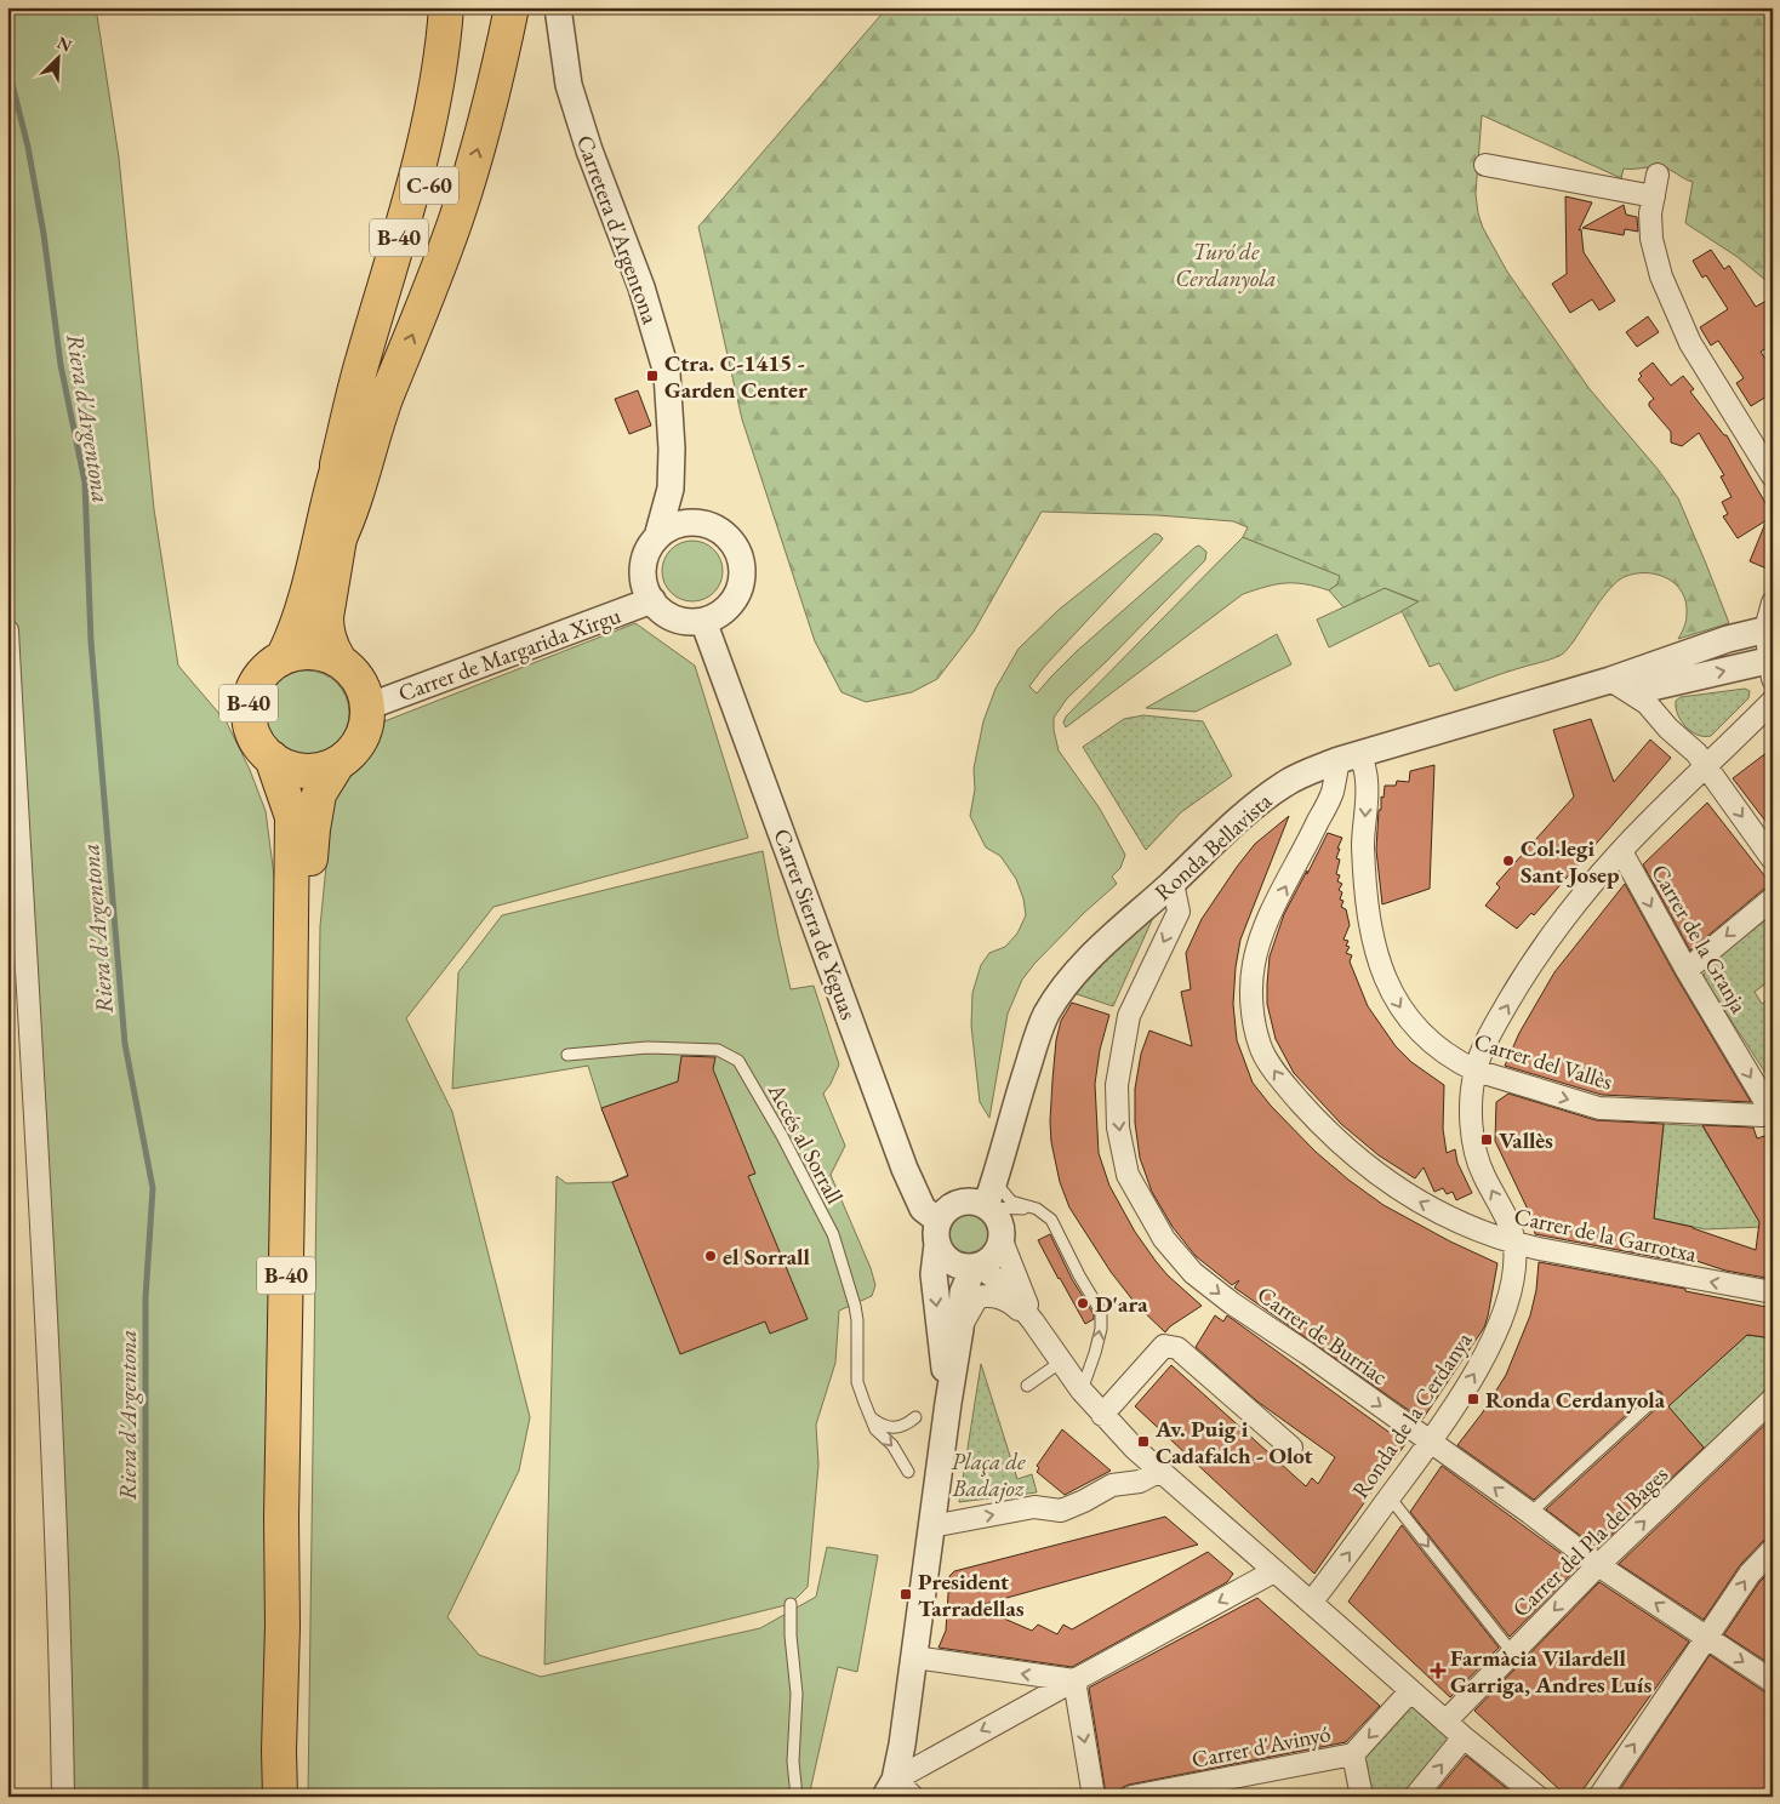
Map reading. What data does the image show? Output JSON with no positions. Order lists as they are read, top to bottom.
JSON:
{
  "streets": {
    "main road": ["C-60", "B-40"],
    "street": [
      "Carretera d'Argentona",
      "Carrer de Margarida Xirgu",
      "Ronda Bellavista",
      "Carrer Sierra de Yeguas",
      "Carrer de la Granja",
      "Carrer del Vallès",
      "Carrer de la Garrotxa",
      "Carrer de Burriac",
      "Ronda de la Cerdanya",
      "Carrer del Pla del Bages",
      "Carrer d'Avinyó"
    ],
    "lane": ["Accés al Sorrall"]
  },
  "crossings": [
    ["C-60", "B-40"],
    ["Carretera d'Argentona", "Carrer de Margarida Xirgu"],
    ["Carretera d'Argentona", "Carrer Sierra de Yeguas"],
    ["B-40", "Carrer de Margarida Xirgu"],
    ["Carrer de Margarida Xirgu", "Carrer Sierra de Yeguas"],
    ["Ronda Bellavista", "Carrer Sierra de Yeguas"],
    ["Ronda Bellavista", "Carrer del Vallès"],
    ["Ronda Bellavista", "Carrer de la Garrotxa"],
    ["Ronda Bellavista", "Carrer de Burriac"],
    ["Carrer de la Granja", "Carrer del Vallès"],
    ["Carrer de la Granja", "Ronda de la Cerdanya"],
    ["Carrer del Vallès", "Carrer de la Garrotxa"],
    ["Carrer del Vallès", "Ronda de la Cerdanya"],
    ["Carrer de la Garrotxa", "Ronda de la Cerdanya"],
    ["Carrer de Burriac", "Ronda de la Cerdanya"],
    ["Carrer de Burriac", "Carrer del Pla del Bages"]
  ],
  "one_way": ["Carrer de la Granja", "Carrer del Vallès", "Ronda de la Cerdanya"],
  "water": ["Riera d'Argentona"],
  "parks": ["Turó de Cerdanyola", "Plaça de Badajoz"],
  "places": {
    "transit": [
      "Ctra. C-1415 - Garden Center",
      "Vallès",
      "Ronda Cerdanyola",
      "Av. Puig i Cadafalch - Olot",
      "President Tarradellas"
    ],
    "other": ["Col·legi Sant Josep", "el Sorrall", "D'ara"],
    "health": ["Farmàcia Vilardell Garriga, Andres Luís"]
  },
  "north": "top right"
}
